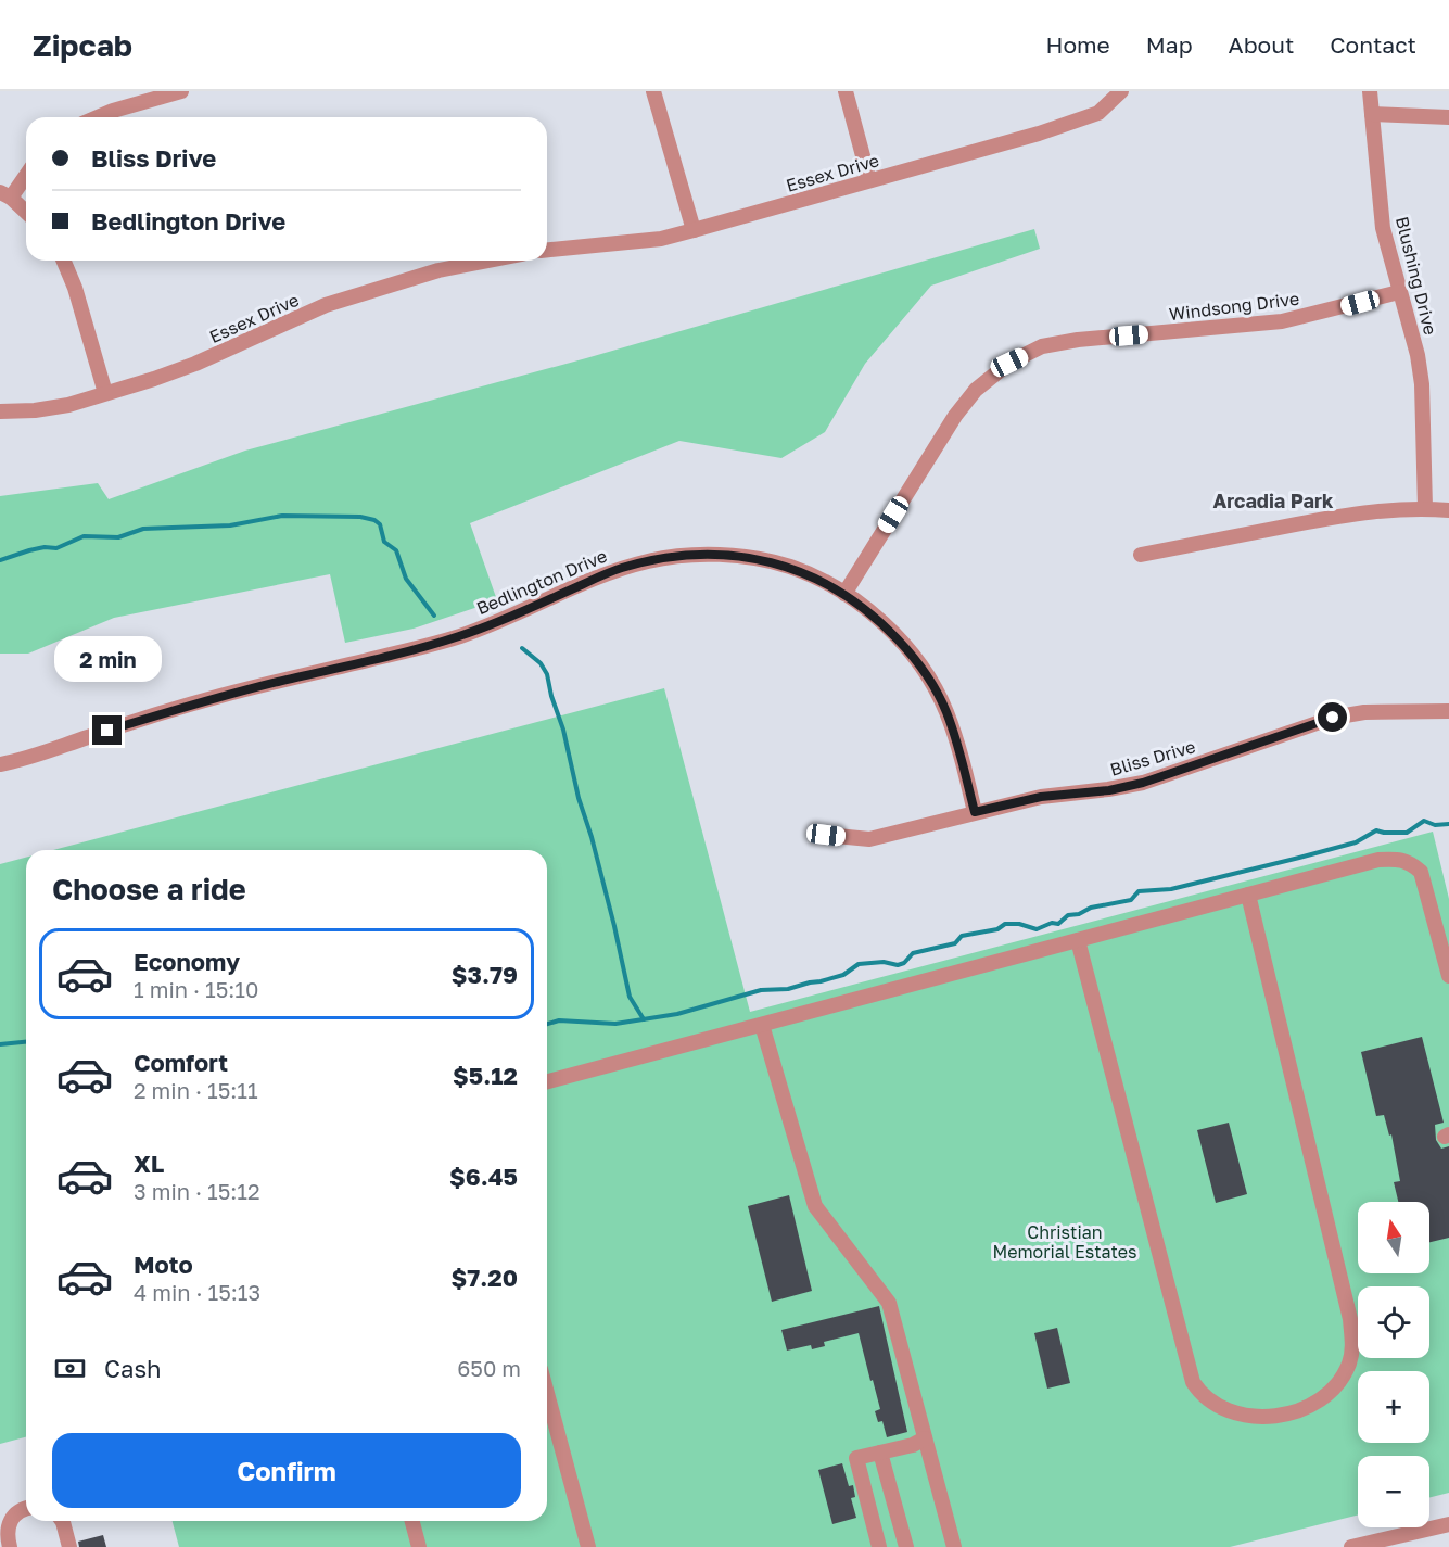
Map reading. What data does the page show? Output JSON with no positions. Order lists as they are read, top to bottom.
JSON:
{
  "streets": {
    "street": [
      "Essex Drive",
      "Blushing Drive",
      "Windsong Drive",
      "Bedlington Drive",
      "Bliss Drive"
    ]
  },
  "crossings": [
    ["Blushing Drive", "Windsong Drive"],
    ["Windsong Drive", "Bedlington Drive"],
    ["Bedlington Drive", "Bliss Drive"]
  ],
  "districts": ["Arcadia Park"],
  "parks": ["Christian Memorial Estates"],
  "north": "top",
  "page": {
    "header": "Zipcab",
    "nav": [
      "Home",
      "Map",
      "About",
      "Contact"
    ],
    "banner": ["Bliss Drive", "Bedlington Drive"],
    "bubble": "2 min",
    "heading": "Choose a ride",
    "list": [
      {
        "name": "Economy",
        "note": "1 min · 15:10",
        "value": "$3.79"
      },
      {
        "name": "Comfort",
        "note": "2 min · 15:11",
        "value": "$5.12"
      },
      {
        "name": "XL",
        "note": "3 min · 15:12",
        "value": "$6.45"
      },
      {
        "name": "Moto",
        "note": "4 min · 15:13",
        "value": "$7.20"
      }
    ],
    "map_buttons": ["+", "−"],
    "pay": ["Cash", "650 m"],
    "buttons": "Confirm"
  }
}
